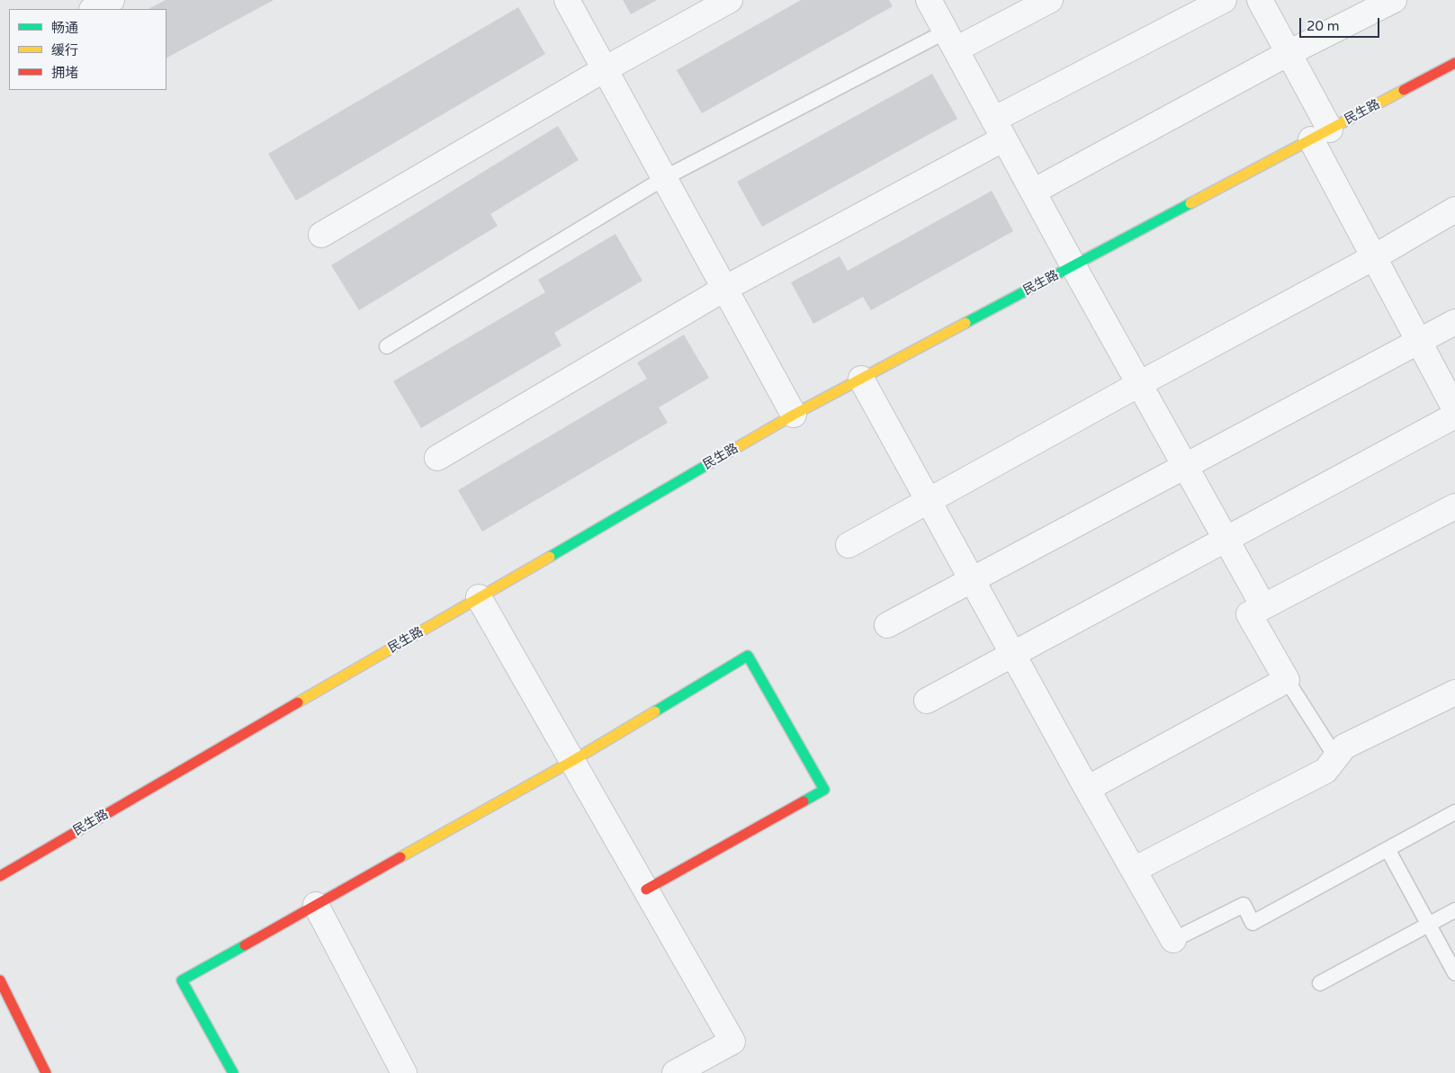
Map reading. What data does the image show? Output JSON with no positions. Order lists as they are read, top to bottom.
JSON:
{
  "streets": {
    "street": ["民生路"]
  },
  "legend": ["畅通", "缓行", "拥堵"],
  "scale_bar": "20 m"
}
